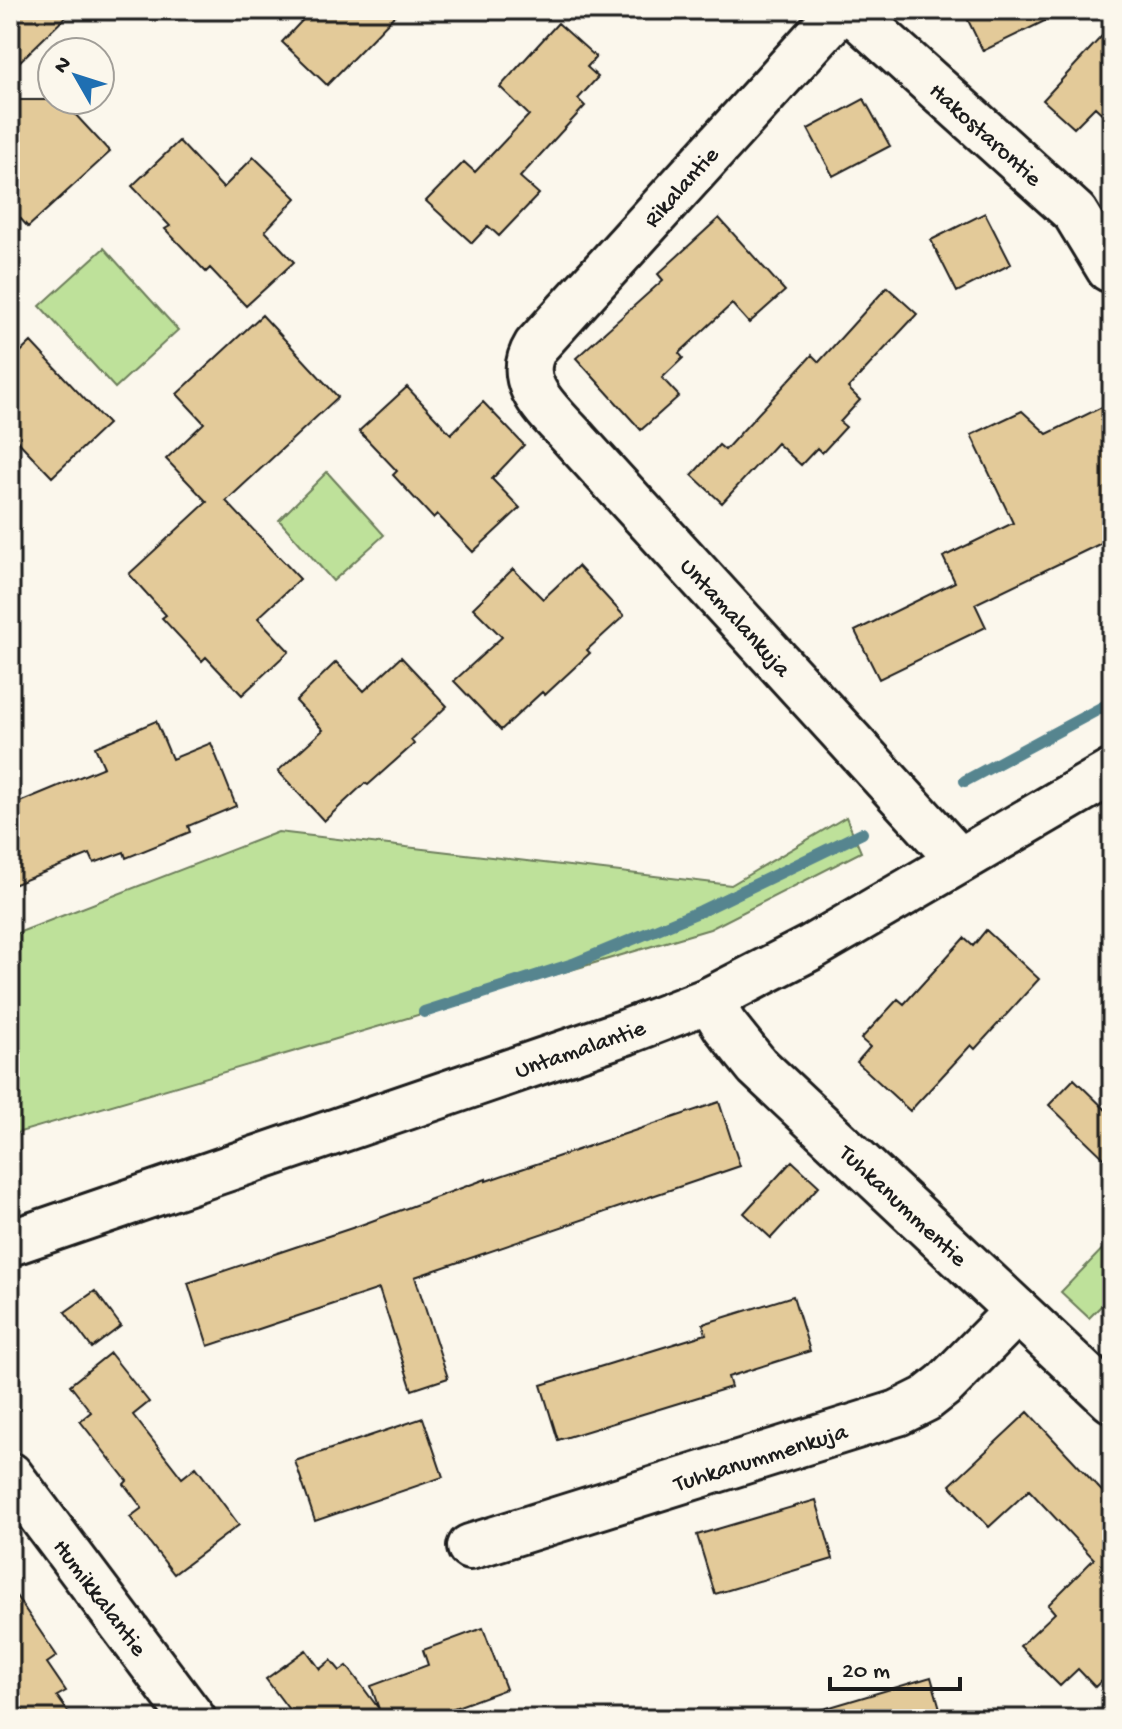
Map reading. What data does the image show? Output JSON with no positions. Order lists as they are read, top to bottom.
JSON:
{
  "streets": {
    "street": [
      "Hakostarontie",
      "Rikalantie",
      "Untamalankuja",
      "Untamalantie",
      "Tuhkanummentie",
      "Tuhkanummenkuja",
      "Humikkalantie"
    ]
  },
  "crossings": [
    ["Rikalantie", "Untamalankuja"],
    ["Untamalankuja", "Untamalantie"],
    ["Untamalantie", "Tuhkanummentie"],
    ["Tuhkanummentie", "Tuhkanummenkuja"]
  ],
  "scale_bar": "20 m",
  "north": "top left"
}
